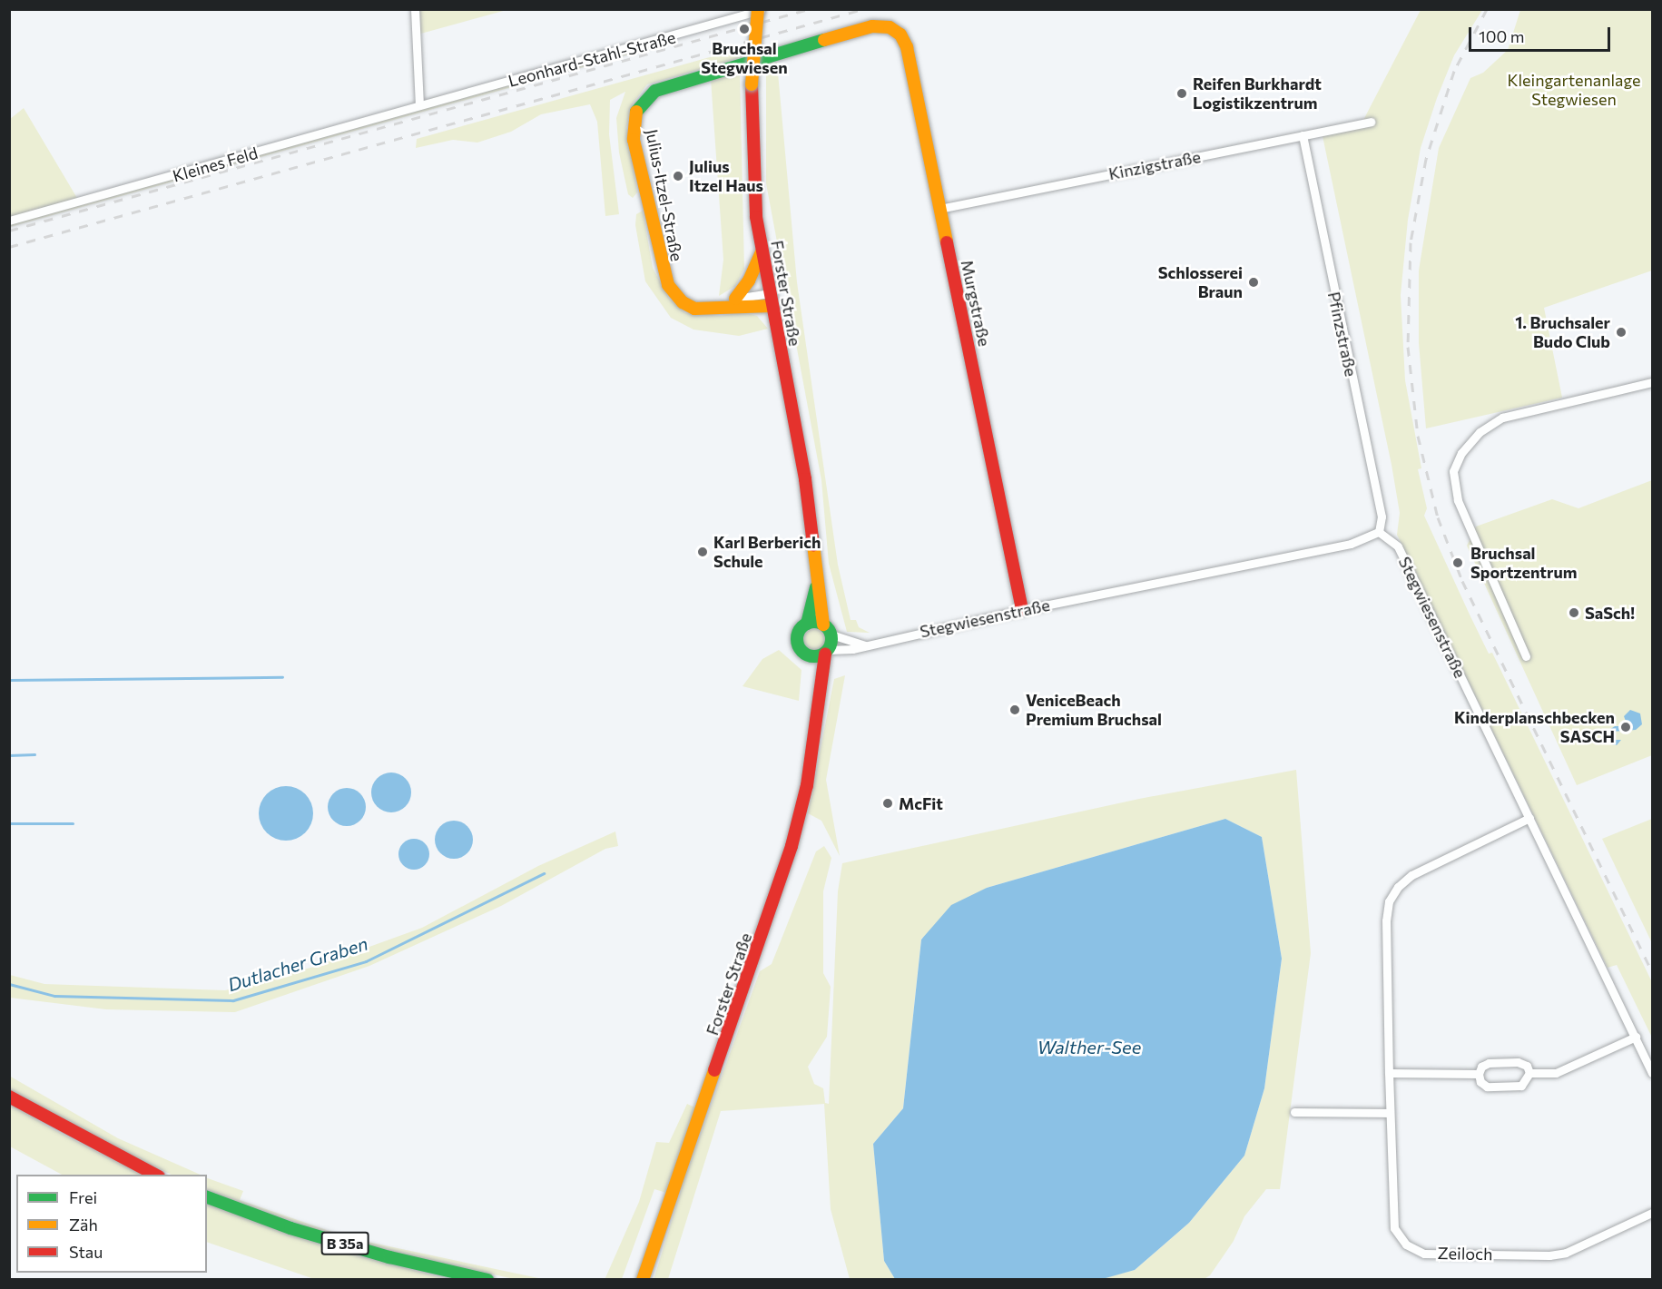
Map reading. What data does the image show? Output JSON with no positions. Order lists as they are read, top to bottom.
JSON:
{
  "streets": {
    "street": [
      "Leonhard-Stahl-Straße",
      "Kleines Feld",
      "Kinzigstraße",
      "Julius-Itzel-Straße",
      "Forster Straße",
      "Murgstraße",
      "Pfinzstraße",
      "Stegwiesenstraße",
      "B 35a",
      "Zeiloch"
    ]
  },
  "crossings": [
    ["Leonhard-Stahl-Straße", "Kleines Feld"],
    ["Kinzigstraße", "Murgstraße"],
    ["Kinzigstraße", "Pfinzstraße"],
    ["Julius-Itzel-Straße", "Forster Straße"],
    ["Julius-Itzel-Straße", "Murgstraße"],
    ["Forster Straße", "Stegwiesenstraße"],
    ["Murgstraße", "Stegwiesenstraße"],
    ["Pfinzstraße", "Stegwiesenstraße"],
    ["Stegwiesenstraße", "Zeiloch"]
  ],
  "water": ["Dutlacher Graben", "Walther-See"],
  "parks": ["Kleingartenanlage Stegwiesen"],
  "places": [
    "Bruchsal Stegwiesen",
    "Reifen Burkhardt Logistikzentrum",
    "Julius Itzel Haus",
    "Schlosserei Braun",
    "1. Bruchsaler Budo Club",
    "Karl Berberich Schule",
    "Bruchsal Sportzentrum",
    "SaSch!",
    "VeniceBeach Premium Bruchsal",
    "Kinderplanschbecken SASCH",
    "McFit"
  ],
  "legend": ["Frei", "Zäh", "Stau"],
  "scale_bar": "100 m"
}
